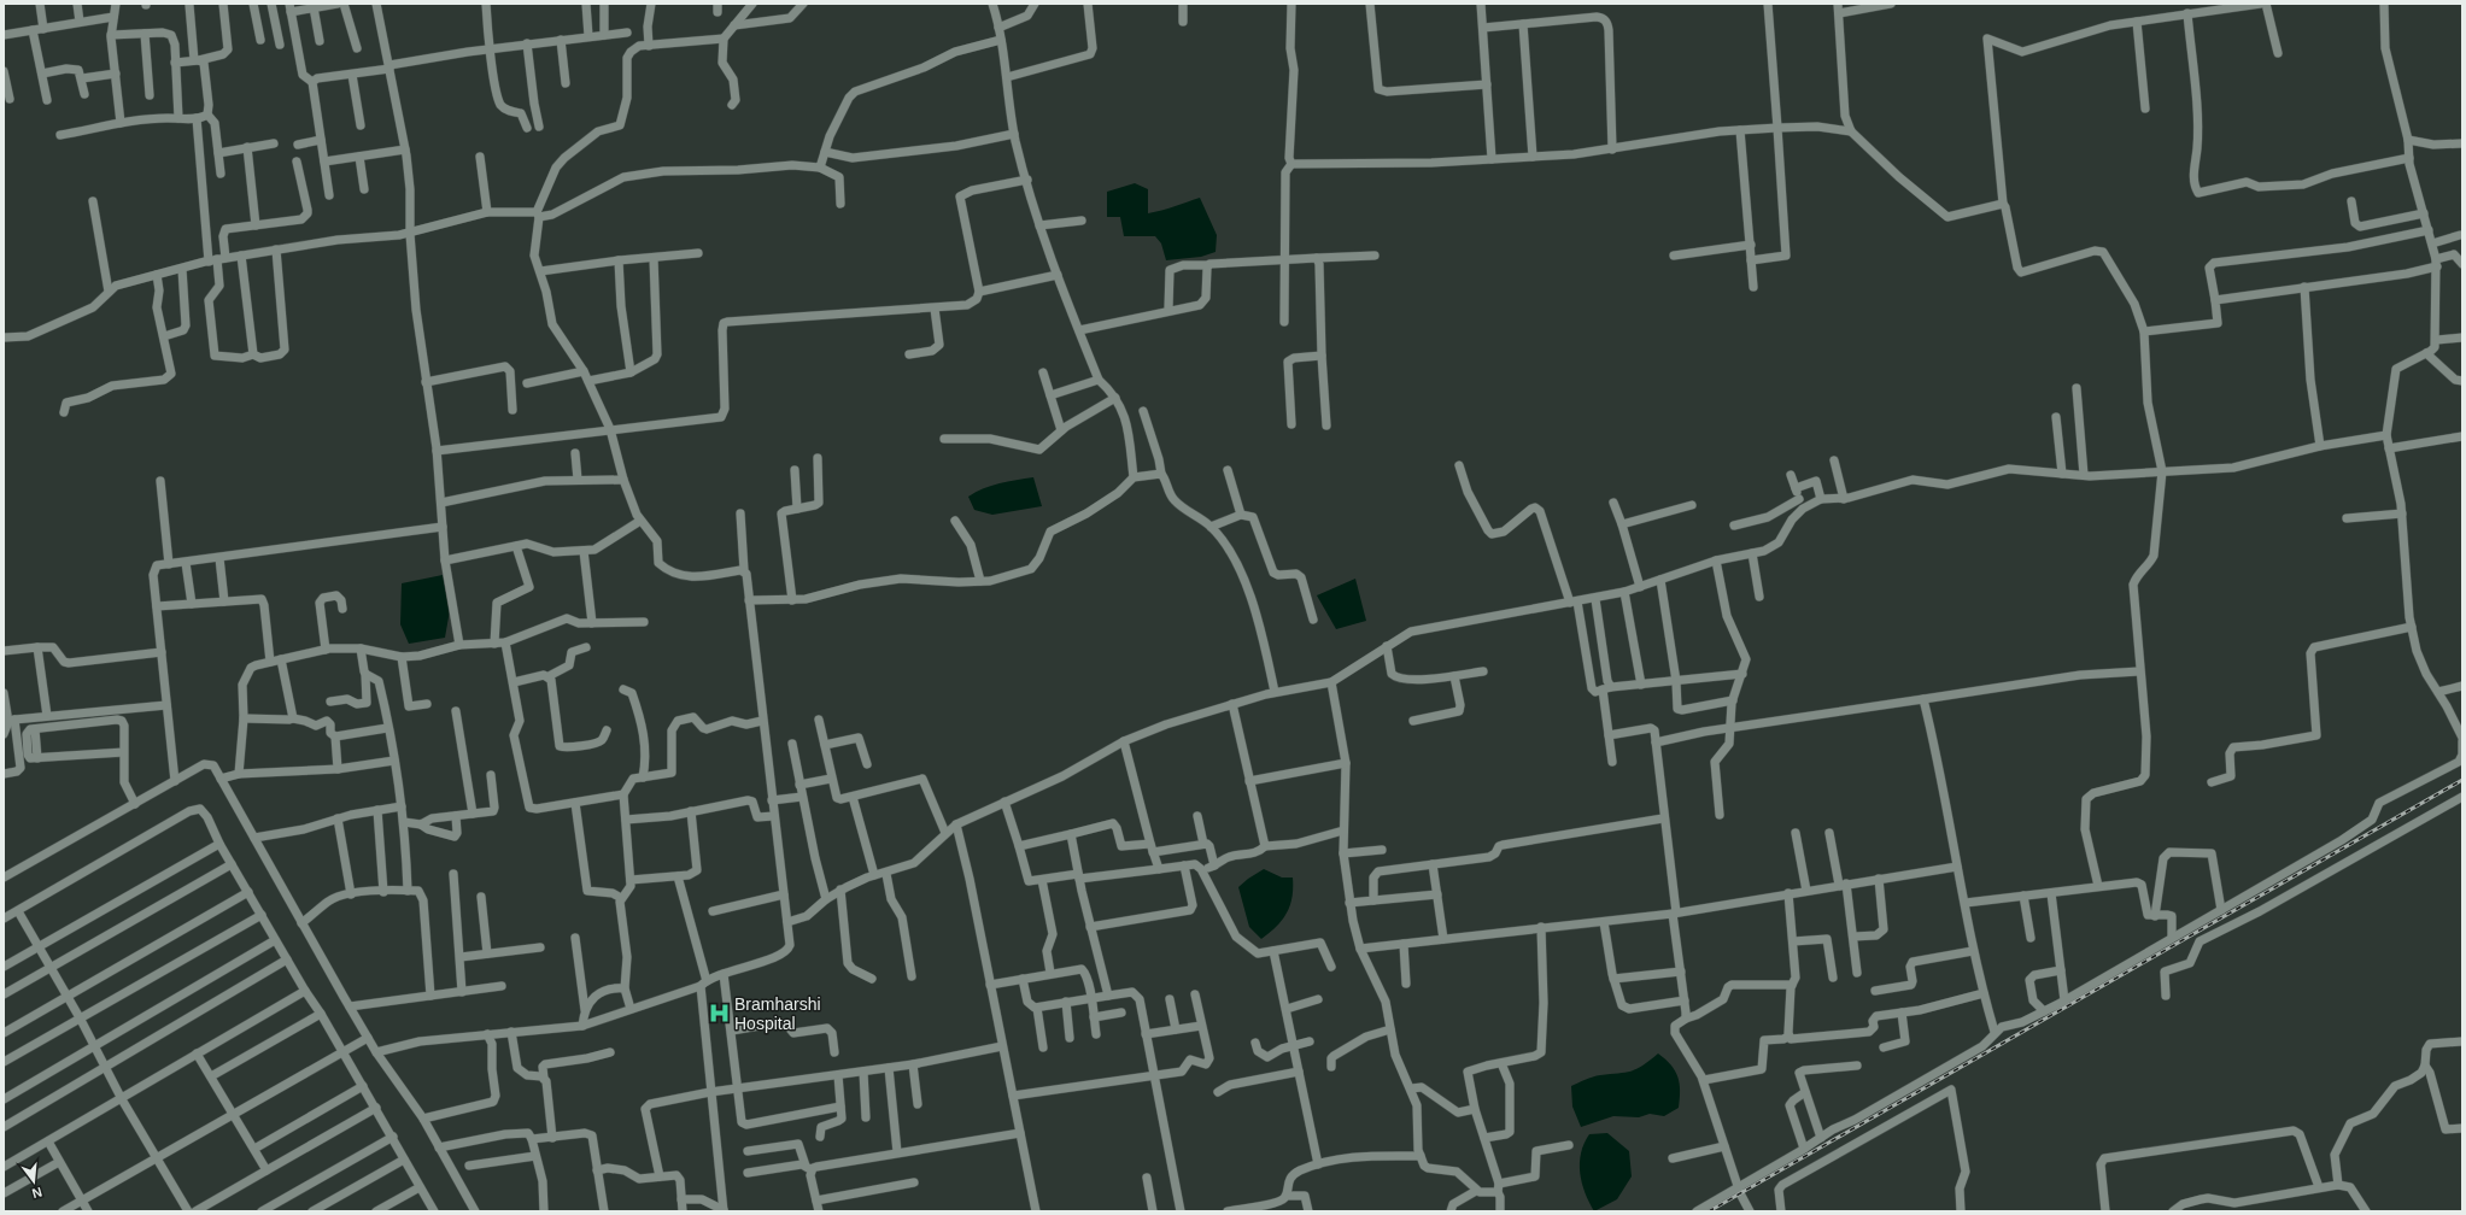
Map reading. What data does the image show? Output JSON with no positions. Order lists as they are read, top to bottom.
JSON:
{
  "places": {
    "hospital": ["Bramharshi Hospital"]
  },
  "north": "bottom"
}
